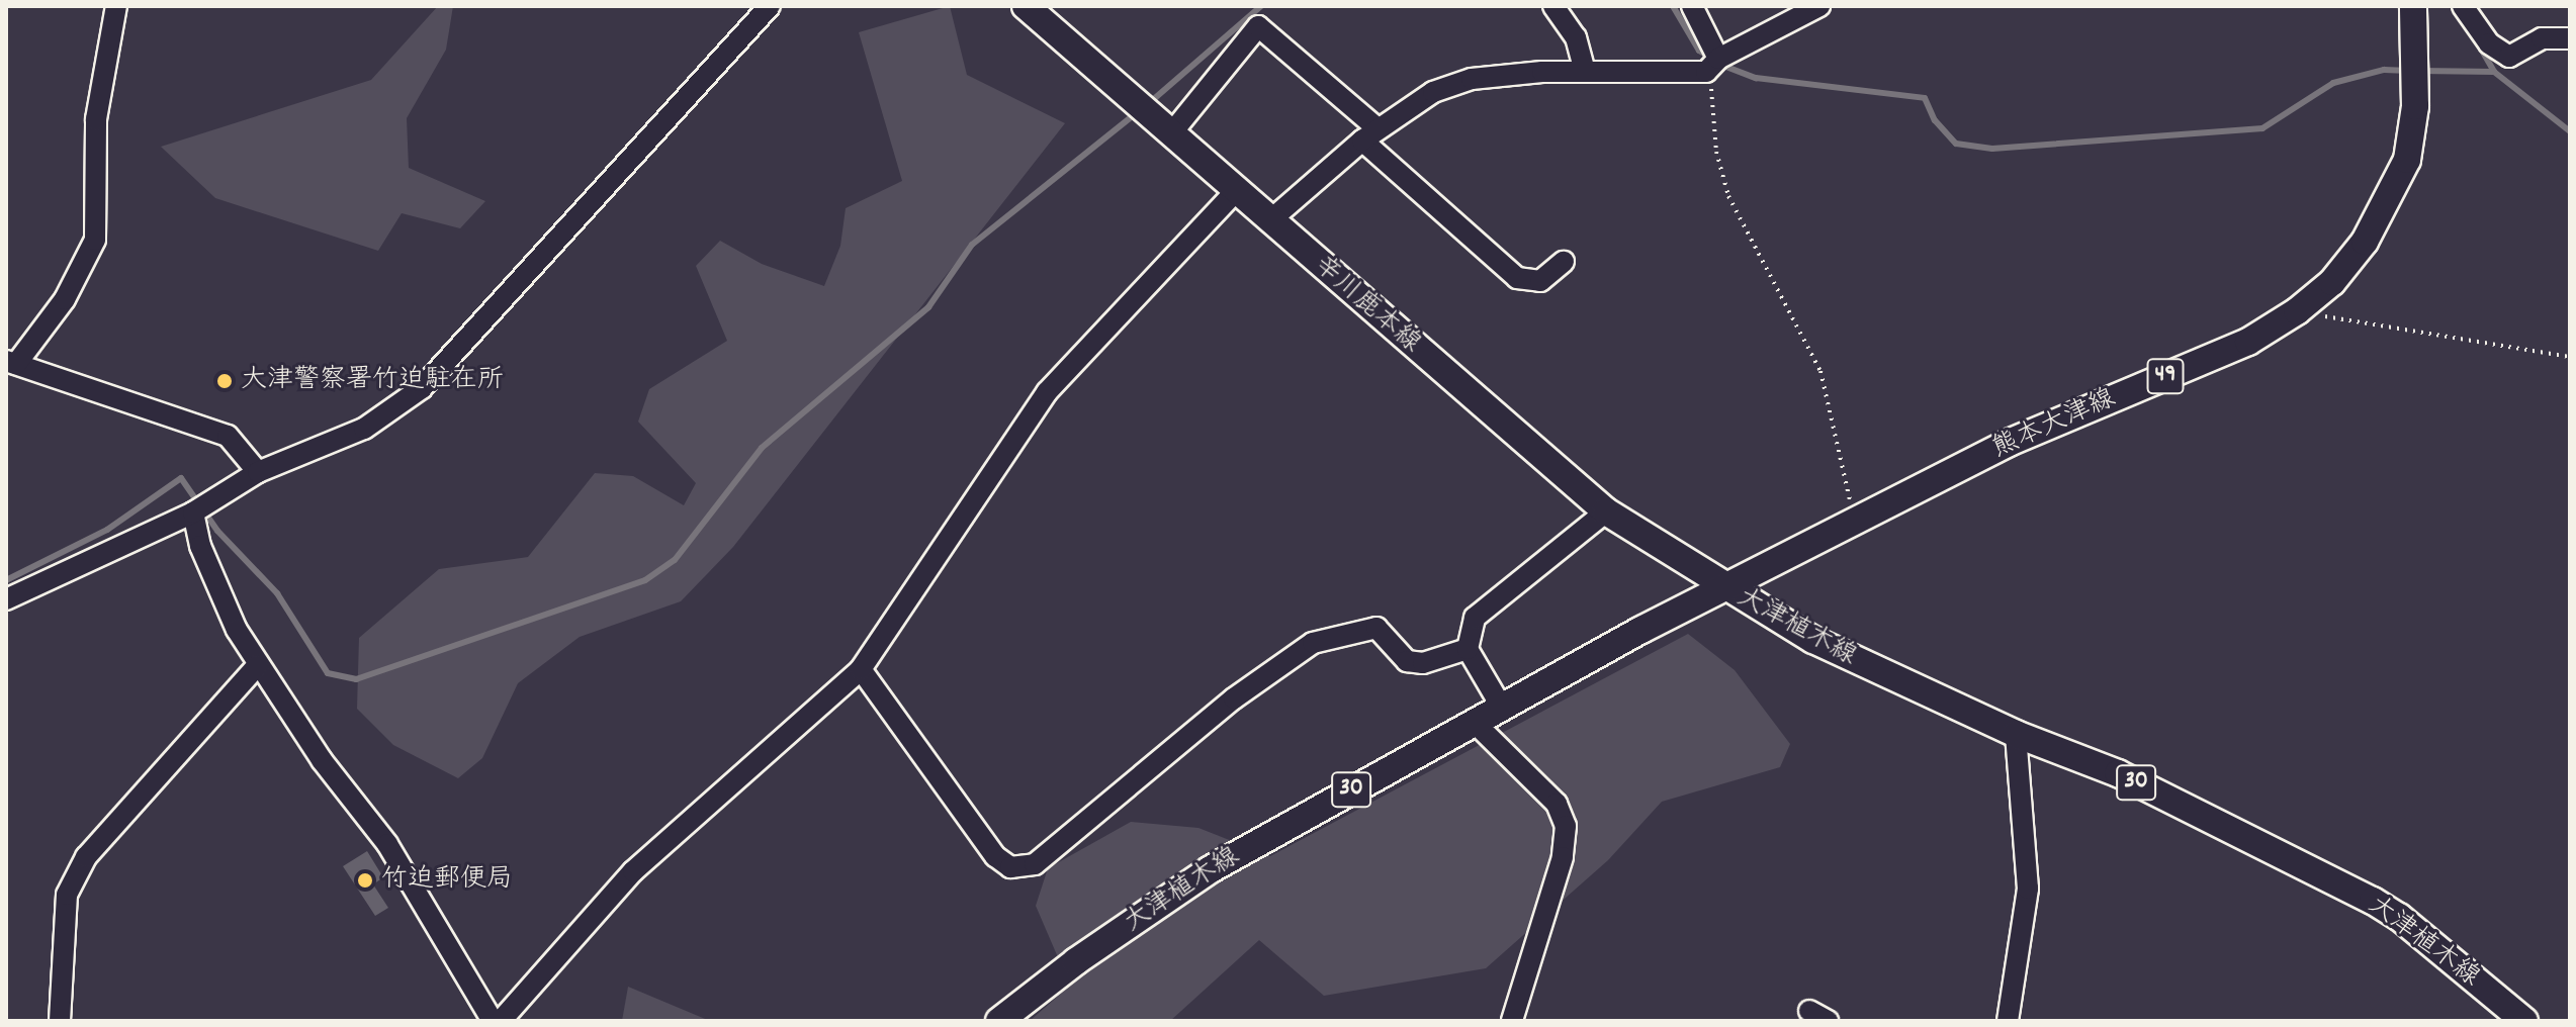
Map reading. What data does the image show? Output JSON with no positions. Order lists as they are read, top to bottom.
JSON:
{
  "streets": {
    "main road": [
      "辛川鹿本線",
      "49",
      "熊本大津線",
      "大津植木線",
      "30"
    ]
  },
  "crossings": [
    ["辛川鹿本線", "熊本大津線"],
    ["辛川鹿本線", "大津植木線"],
    ["熊本大津線", "大津植木線"]
  ],
  "places": ["大津警察署竹迫駐在所", "竹迫郵便局"]
}
